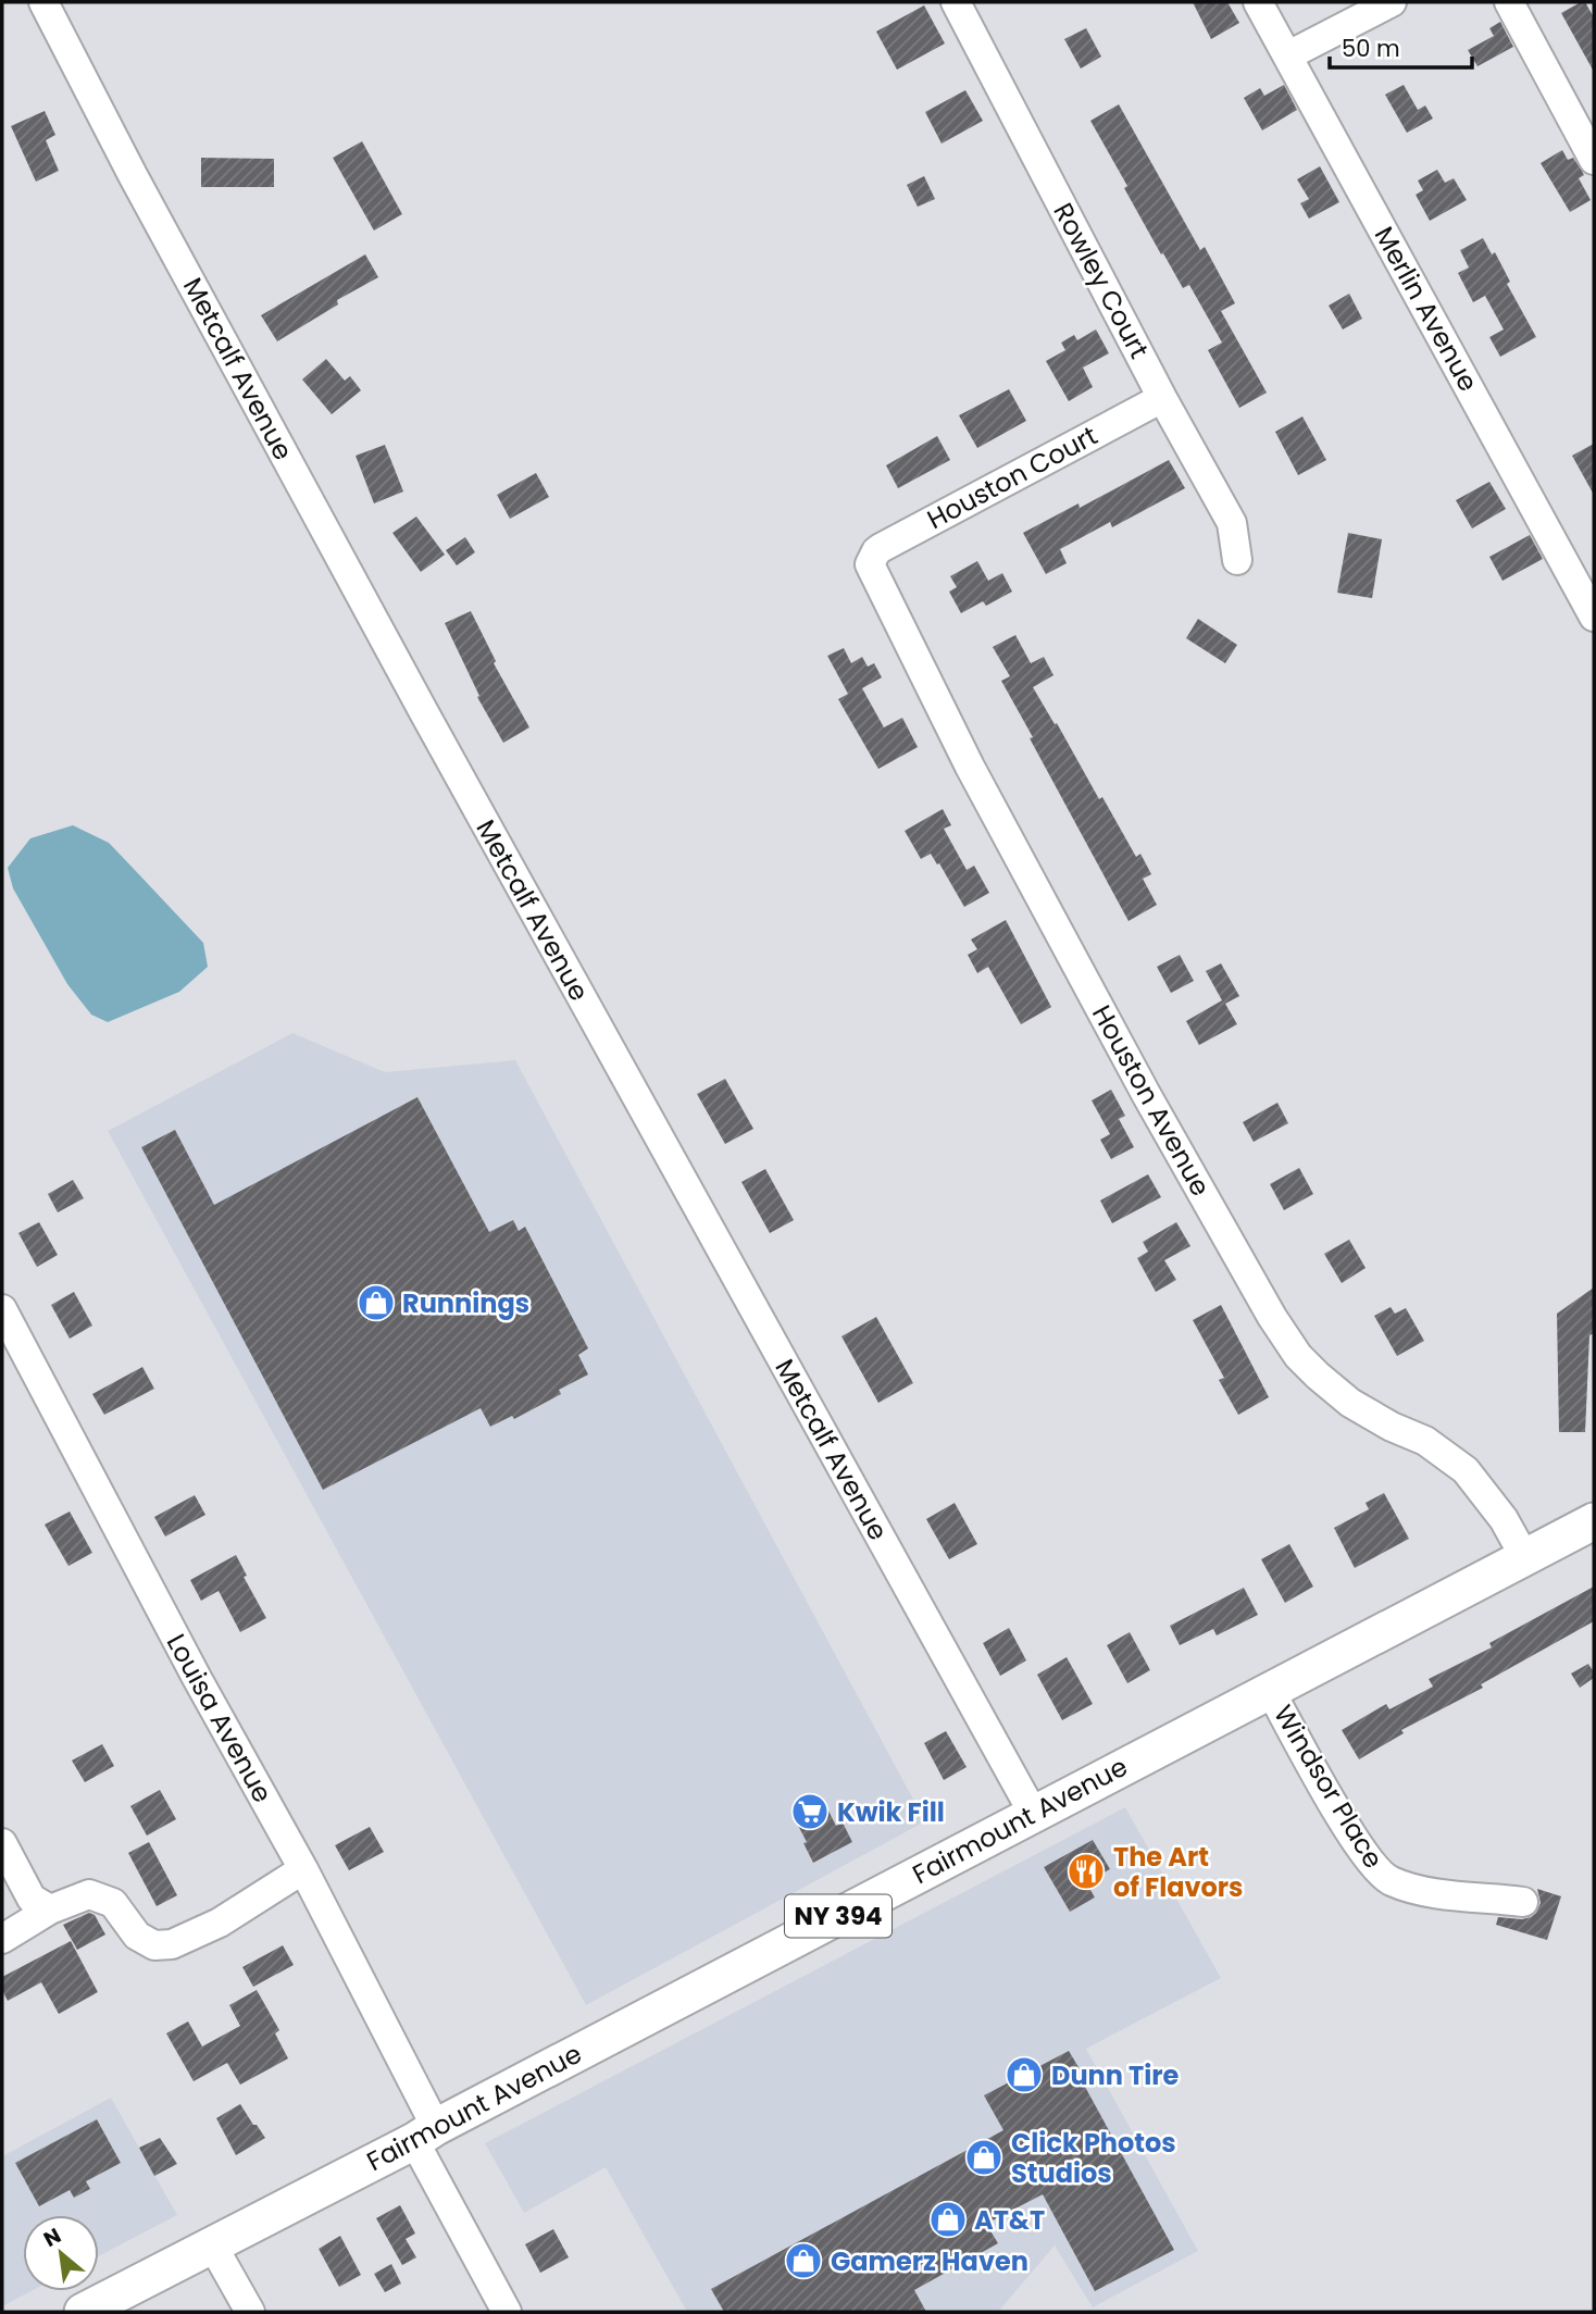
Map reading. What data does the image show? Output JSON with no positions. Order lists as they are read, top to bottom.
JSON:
{
  "streets": {
    "main road": ["Fairmount Avenue", "NY 394"],
    "street": [
      "Rowley Court",
      "Merlin Avenue",
      "Metcalf Avenue",
      "Houston Court",
      "Houston Avenue",
      "Louisa Avenue",
      "Windsor Place"
    ]
  },
  "crossings": [
    ["Rowley Court", "Houston Court"],
    ["Metcalf Avenue", "Fairmount Avenue"],
    ["Houston Court", "Houston Avenue"],
    ["Houston Avenue", "Fairmount Avenue"],
    ["Louisa Avenue", "Fairmount Avenue"],
    ["Windsor Place", "Fairmount Avenue"]
  ],
  "places": {
    "shop": [
      "Runnings",
      "Dunn Tire",
      "Click Photos Studios",
      "AT&T",
      "Gamerz Haven"
    ],
    "supermarket": ["Kwik Fill"],
    "restaurant": ["The Art of Flavors"]
  },
  "scale_bar": "50 m",
  "north": "top left"
}
